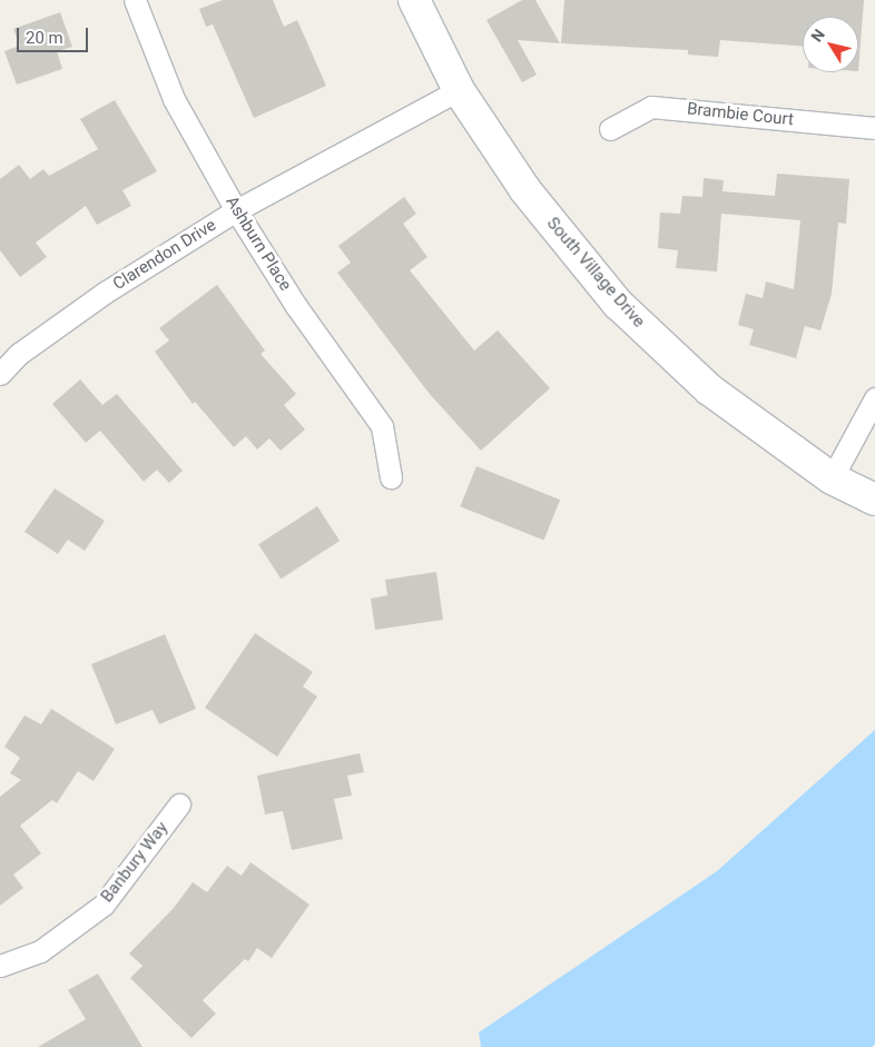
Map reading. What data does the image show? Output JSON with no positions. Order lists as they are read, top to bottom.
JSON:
{
  "streets": {
    "street": [
      "Brambie Court",
      "Ashburn Place",
      "Clarendon Drive",
      "South Village Drive",
      "Banbury Way"
    ]
  },
  "crossings": [
    ["Ashburn Place", "Clarendon Drive"],
    ["Clarendon Drive", "South Village Drive"]
  ],
  "scale_bar": "20 m",
  "north": "top left"
}
